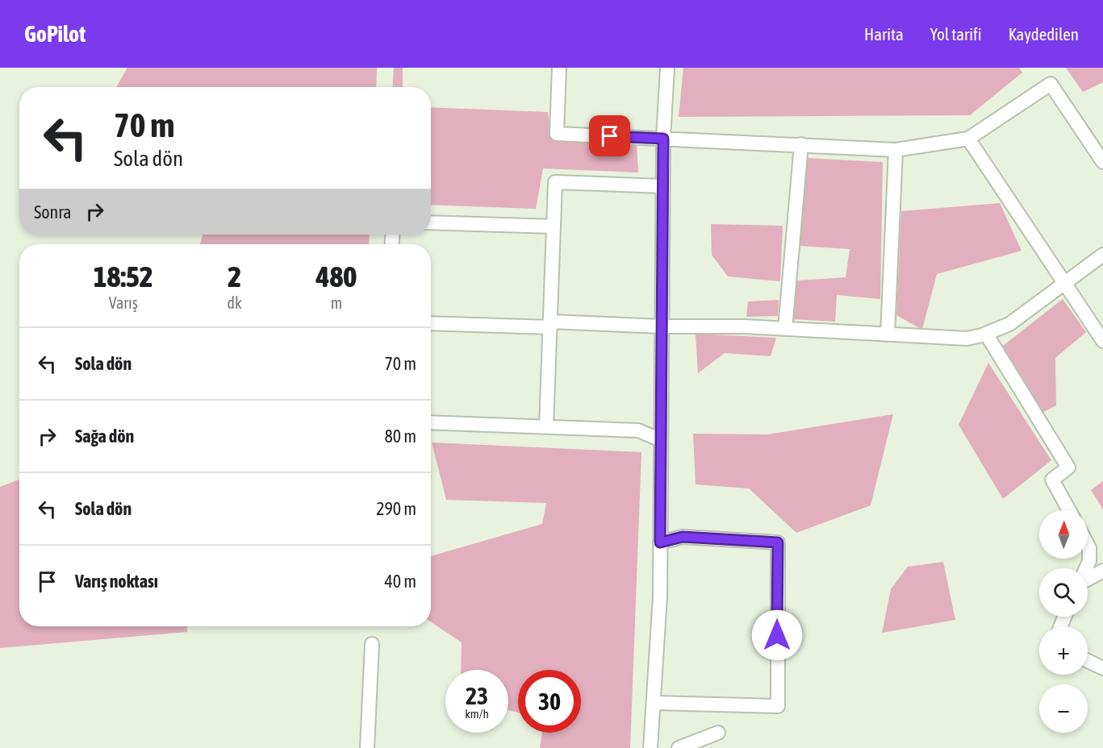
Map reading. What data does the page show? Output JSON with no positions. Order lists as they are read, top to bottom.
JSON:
{
  "north": "top",
  "page": {
    "header": "GoPilot",
    "nav": ["Harita", "Yol tarifi", "Kaydedilen"],
    "turn": ["70 m", "Sola dön"],
    "then": "Sonra",
    "eta": [
      "18:52",
      "Varış",
      "2",
      "dk",
      "480",
      "m"
    ],
    "list": [
      {
        "name": "Sola dön",
        "value": "70 m"
      },
      {
        "name": "Sağa dön",
        "value": "80 m"
      },
      {
        "name": "Sola dön",
        "value": "290 m"
      },
      {
        "name": "Varış noktası",
        "value": "40 m"
      }
    ],
    "map_buttons": ["+", "−"],
    "speed": "23 km/h",
    "limit": "30"
  }
}
